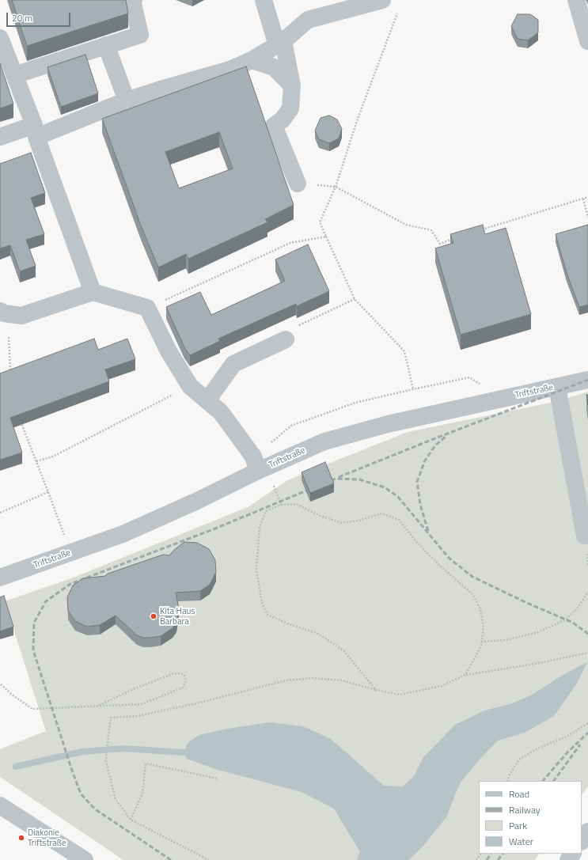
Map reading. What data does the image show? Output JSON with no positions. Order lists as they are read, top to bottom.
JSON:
{
  "streets": {
    "street": ["Triftstraße"]
  },
  "places": ["Kita Haus Barbara", "Diakonie Triftstraße"],
  "legend": [
    "Road",
    "Railway",
    "Park",
    "Water"
  ],
  "scale_bar": "20 m"
}
